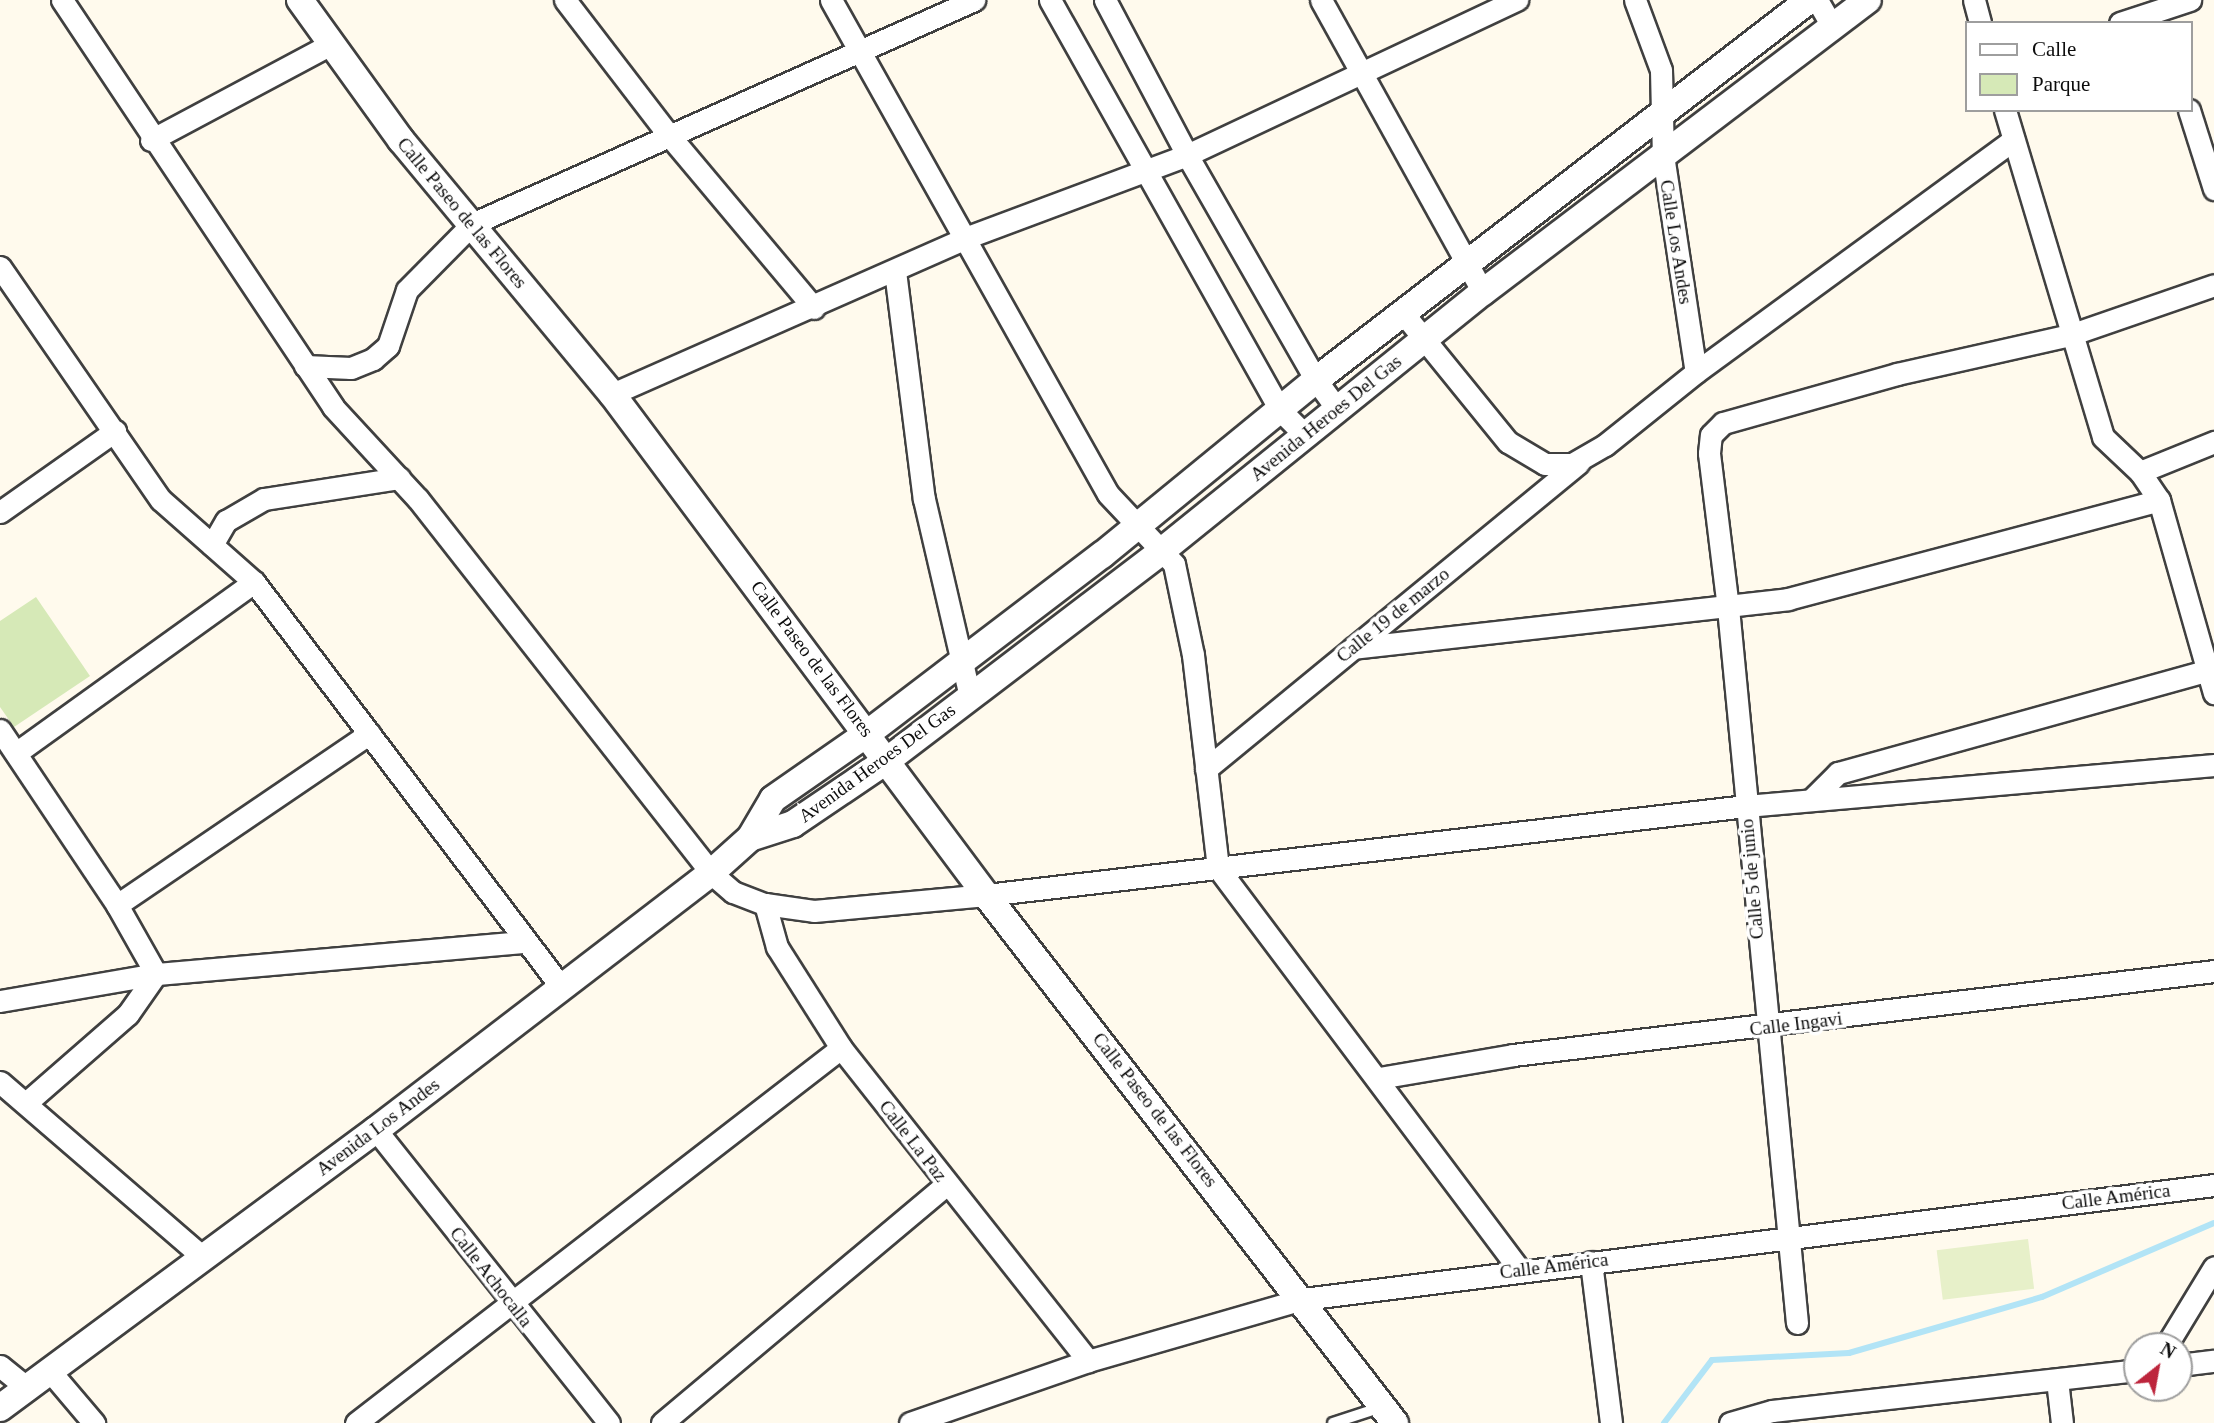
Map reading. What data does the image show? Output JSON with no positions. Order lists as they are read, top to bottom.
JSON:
{
  "streets": {
    "street": [
      "Calle Paseo de las Flores",
      "Calle Los Andes",
      "Avenida Heroes Del Gas",
      "Calle 19 de marzo",
      "Calle 5 de junio",
      "Calle Ingavi",
      "Avenida Los Andes",
      "Calle La Paz",
      "Calle América",
      "Calle Achocalla"
    ]
  },
  "crossings": [
    ["Calle Paseo de las Flores", "Avenida Heroes Del Gas"],
    ["Calle Paseo de las Flores", "Calle América"],
    ["Calle Los Andes", "Avenida Heroes Del Gas"],
    ["Calle Los Andes", "Calle 19 de marzo"],
    ["Avenida Heroes Del Gas", "Avenida Los Andes"],
    ["Calle 5 de junio", "Calle Ingavi"],
    ["Calle 5 de junio", "Calle América"],
    ["Avenida Los Andes", "Calle Achocalla"],
    ["Calle La Paz", "Calle América"]
  ],
  "legend": ["Calle", "Parque"],
  "north": "top right"
}
